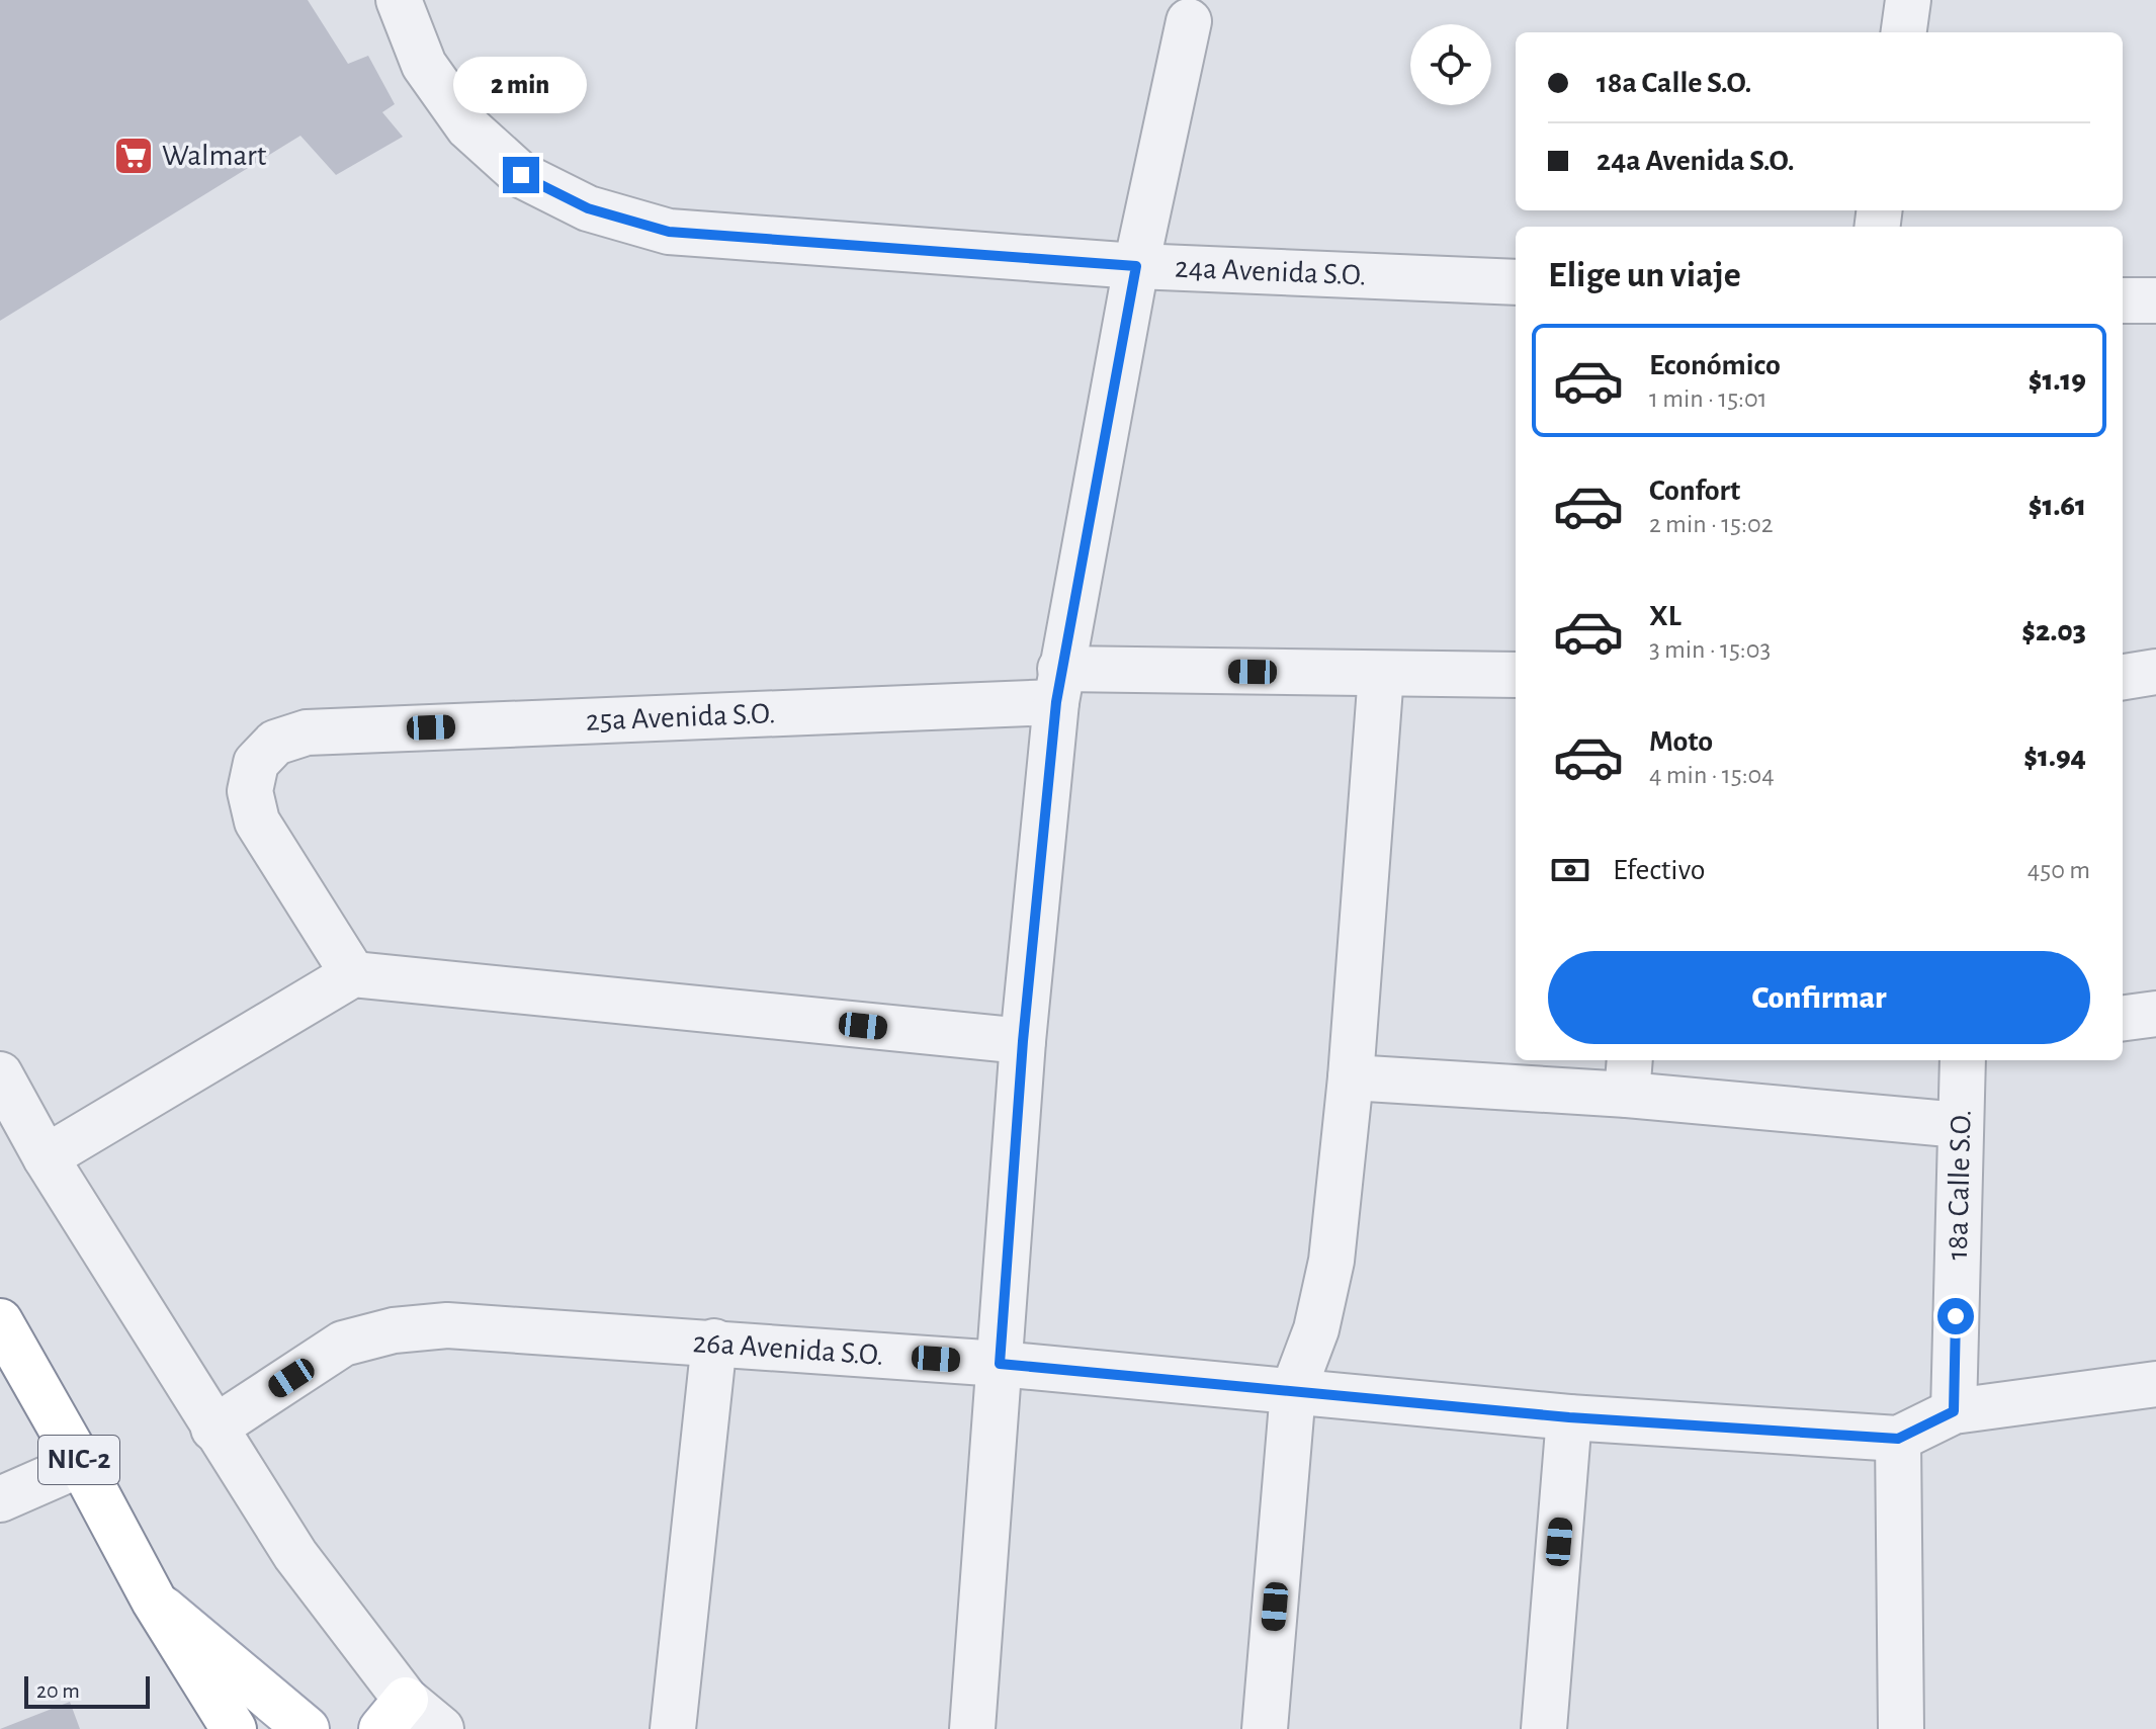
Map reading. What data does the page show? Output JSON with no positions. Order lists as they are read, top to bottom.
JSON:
{
  "streets": {
    "main road": ["NIC-2"],
    "street": [
      "24a Avenida S.O.",
      "25a Avenida S.O.",
      "18a Calle S.O.",
      "26a Avenida S.O."
    ]
  },
  "crossings": [
    ["18a Calle S.O.", "26a Avenida S.O."]
  ],
  "places": {
    "supermarket": ["Walmart"]
  },
  "scale_bar": "20 m",
  "page": {
    "banner": ["18a Calle S.O.", "24a Avenida S.O."],
    "bubble": "2 min",
    "heading": "Elige un viaje",
    "list": [
      {
        "name": "Económico",
        "note": "1 min · 15:01",
        "value": "$1.19"
      },
      {
        "name": "Confort",
        "note": "2 min · 15:02",
        "value": "$1.61"
      },
      {
        "name": "XL",
        "note": "3 min · 15:03",
        "value": "$2.03"
      },
      {
        "name": "Moto",
        "note": "4 min · 15:04",
        "value": "$1.94"
      }
    ],
    "pay": ["Efectivo", "450 m"],
    "buttons": "Confirmar",
    "scale": "20 m"
  }
}
